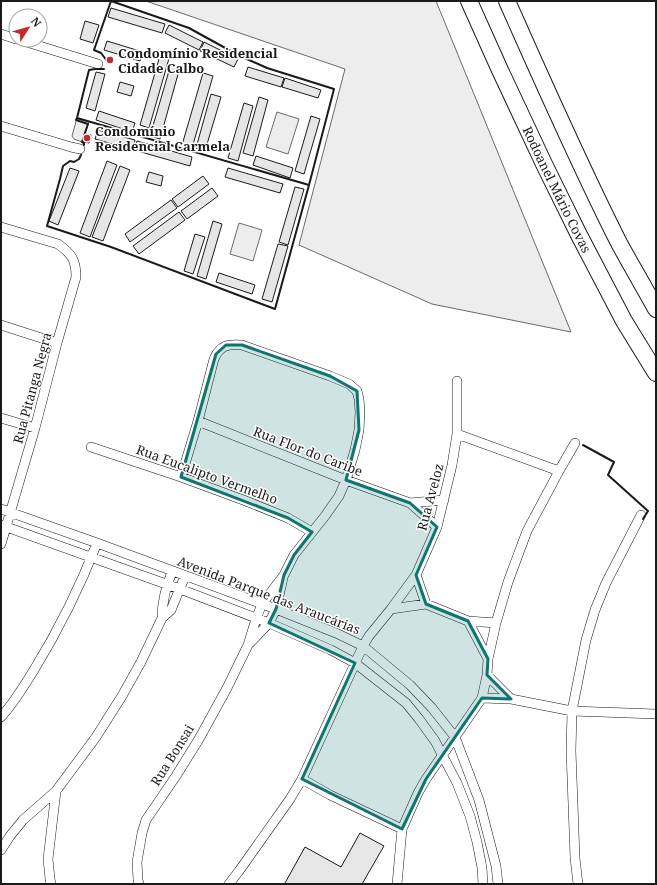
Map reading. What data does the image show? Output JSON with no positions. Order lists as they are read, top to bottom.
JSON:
{
  "streets": {
    "highway": ["Rodoanel Mário Covas"],
    "street": [
      "Rua Pitanga Negra",
      "Rua Flor do Caribe",
      "Rua Eucalipto Vermelho",
      "Rua Aveloz",
      "Avenida Parque das Araucárias",
      "Rua Bonsai"
    ]
  },
  "crossings": [
    ["Rua Pitanga Negra", "Avenida Parque das Araucárias"],
    ["Rua Aveloz", "Avenida Parque das Araucárias"]
  ],
  "places": ["Condomínio Residencial Cidade Calbo", "Condomínio Residencial Carmela"],
  "north": "top right"
}
